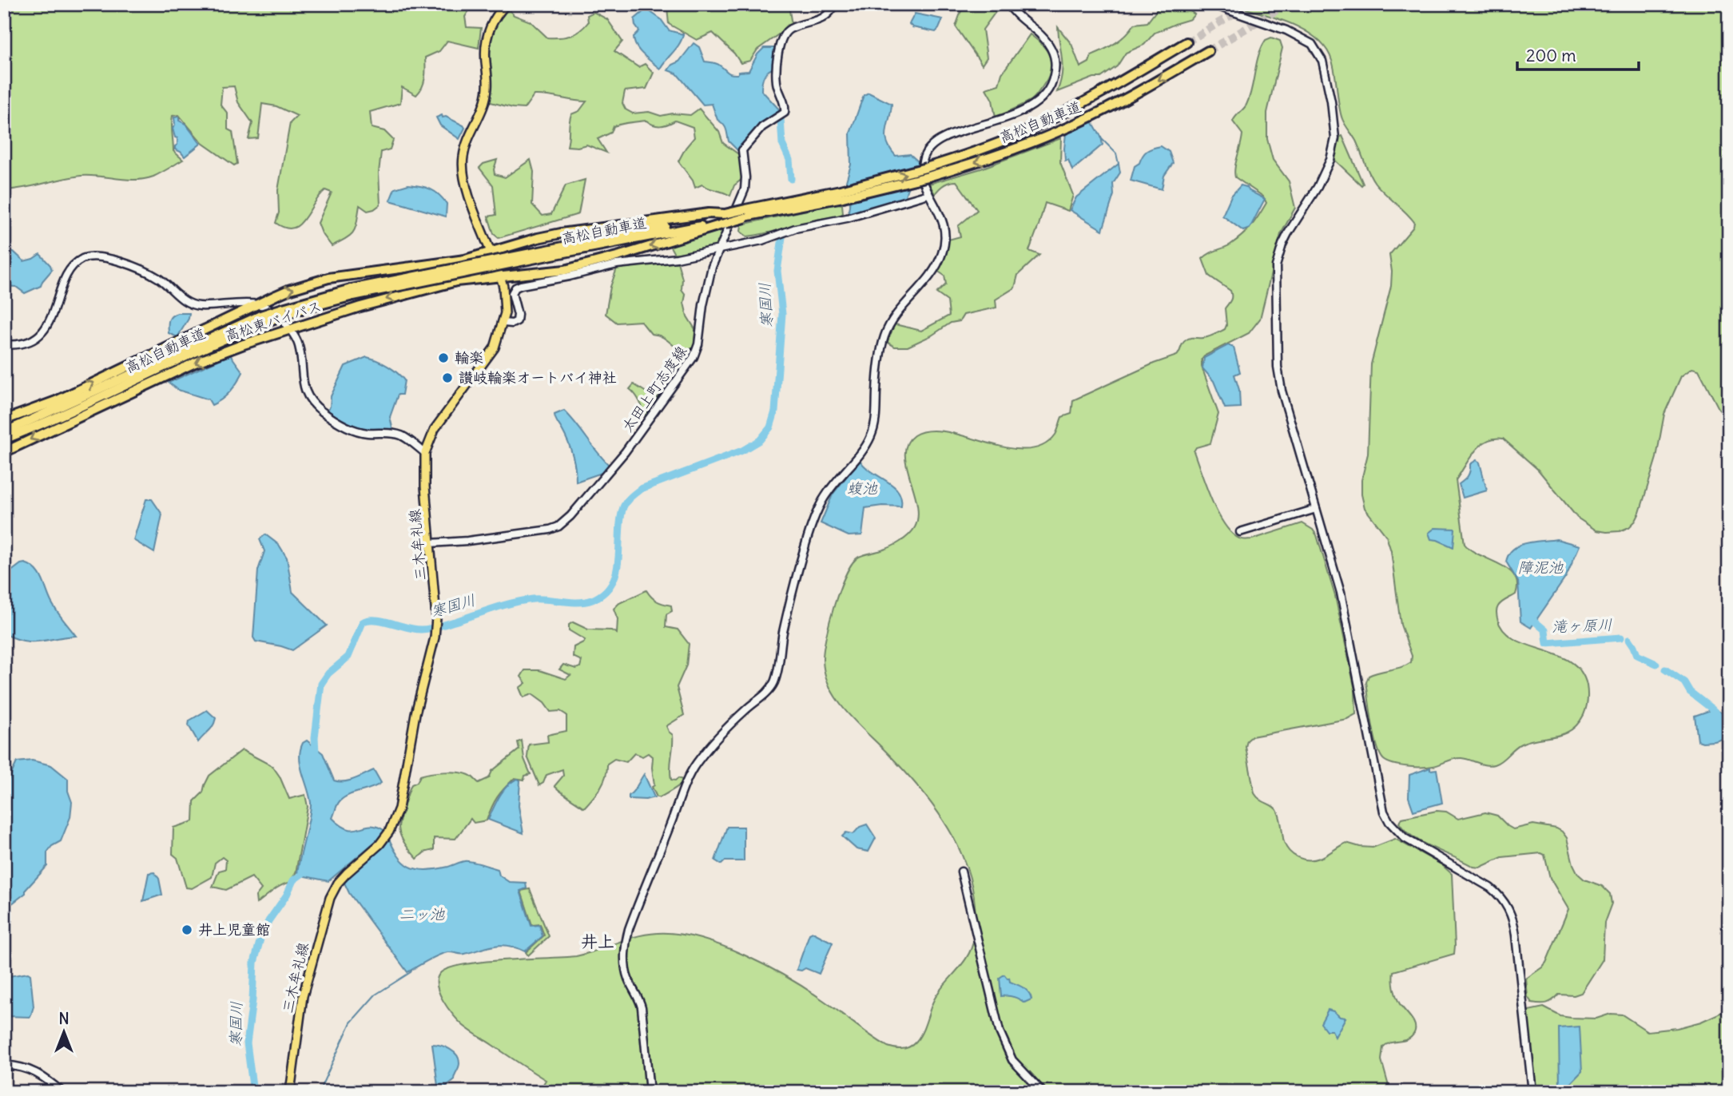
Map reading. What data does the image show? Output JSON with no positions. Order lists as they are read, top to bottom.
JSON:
{
  "streets": {
    "highway": ["高松自動車道", "高松東バイパス"],
    "main road": ["三木牟礼線"],
    "street": ["太田上町志度線"]
  },
  "crossings": [
    ["高松自動車道", "高松東バイパス"],
    ["高松東バイパス", "三木牟礼線"],
    ["太田上町志度線", "三木牟礼線"]
  ],
  "districts": ["井上"],
  "water": [
    "寒国川",
    "蝮池",
    "障泥池",
    "滝ヶ原川",
    "二ッ池"
  ],
  "places": ["輪楽", "讃岐輪楽オートバイ神社", "井上児童館"],
  "scale_bar": "200 m",
  "north": "top"
}
